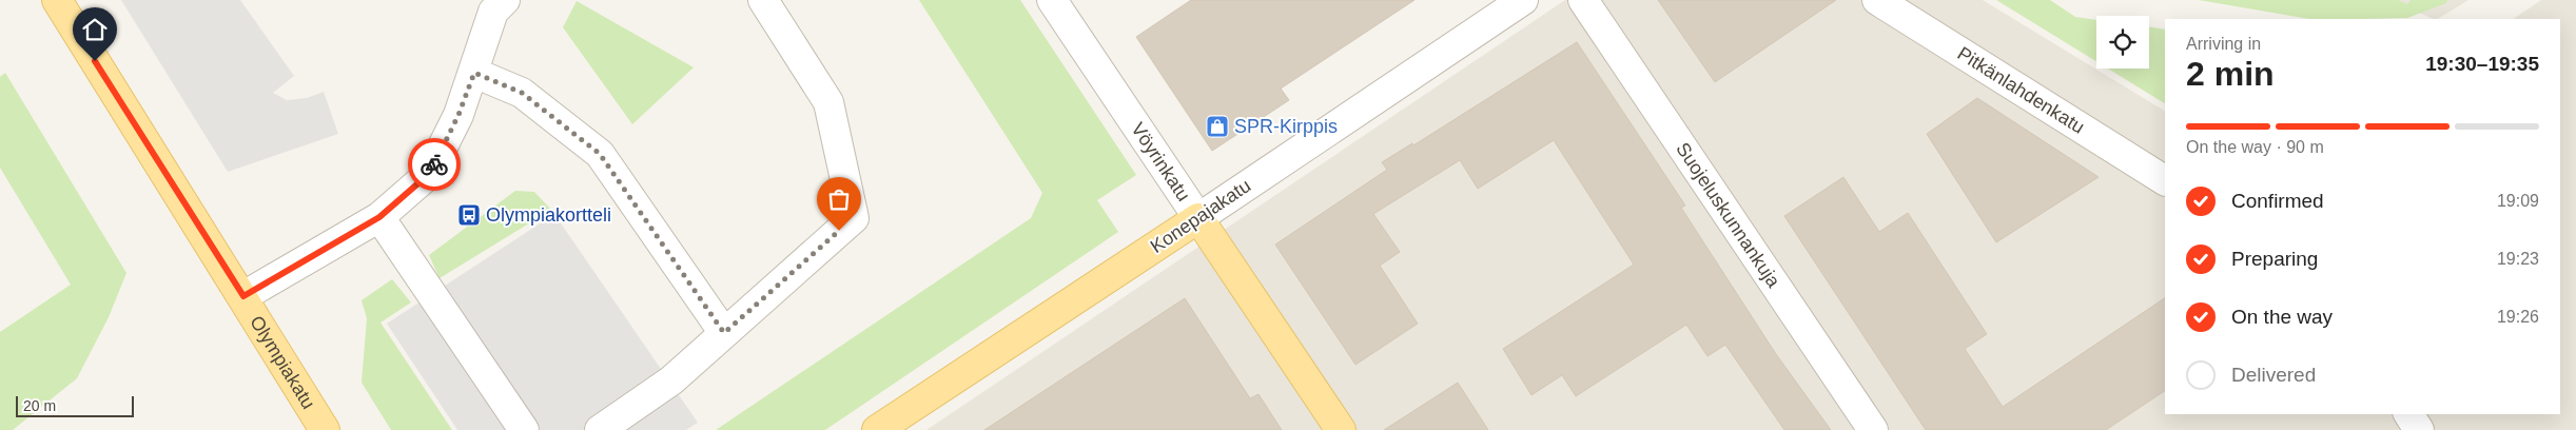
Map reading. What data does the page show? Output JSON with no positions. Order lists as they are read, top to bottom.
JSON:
{
  "streets": {
    "main road": ["Vöyrinkatu", "Konepajakatu", "Olympiakatu"],
    "street": ["Pitkänlahdenkatu", "Suojeluskunnankuja"]
  },
  "crossings": [
    ["Vöyrinkatu", "Konepajakatu"]
  ],
  "places": {
    "shop": ["SPR-Kirppis"],
    "bus stop": ["Olympiakortteli"]
  },
  "scale_bar": "20 m",
  "page": {
    "heading": ["2 min", "Arriving in", "19:30–19:35"],
    "bar": "On the way · 90 m",
    "list": [
      ["Confirmed", "19:09"],
      ["Preparing", "19:23"],
      ["On the way", "19:26"],
      "Delivered"
    ],
    "scale": "20 m"
  }
}
